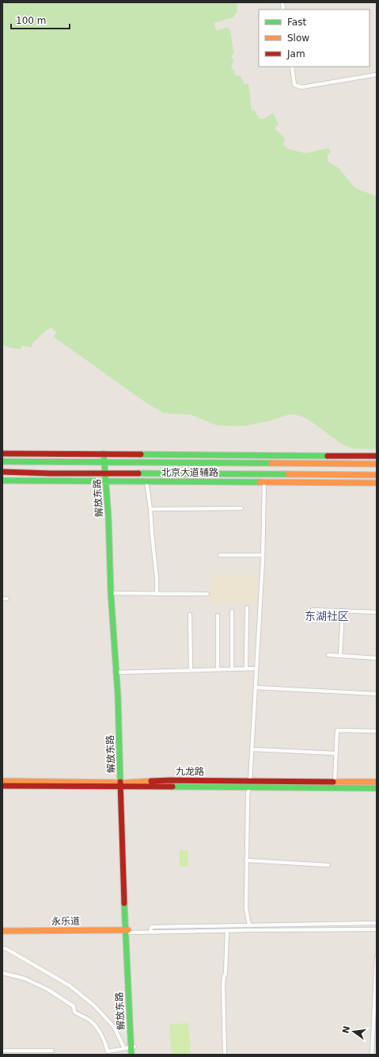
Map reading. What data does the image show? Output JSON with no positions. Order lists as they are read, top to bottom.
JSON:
{
  "streets": {
    "main road": [
      "北京大道辅路",
      "解放东路",
      "九龙路",
      "永乐道"
    ]
  },
  "crossings": [
    ["北京大道辅路", "解放东路"],
    ["解放东路", "九龙路"],
    ["解放东路", "永乐道"]
  ],
  "districts": ["东湖社区"],
  "legend": ["Fast", "Slow", "Jam"],
  "scale_bar": "100 m",
  "north": "left"
}
